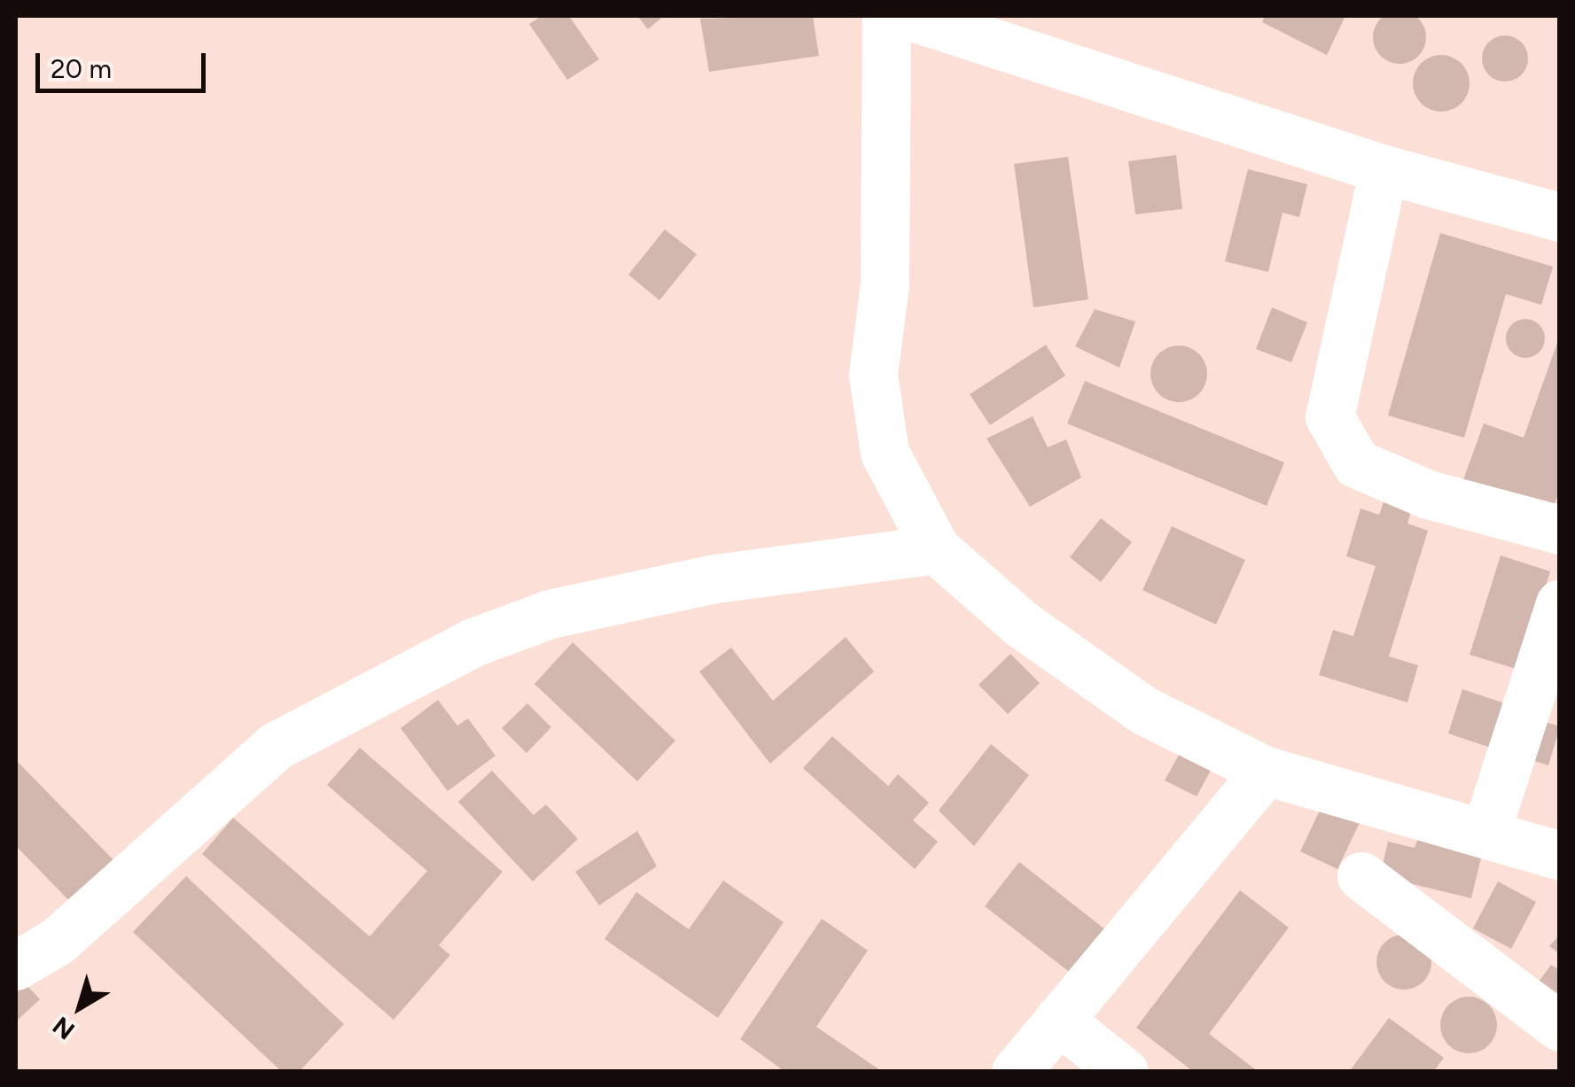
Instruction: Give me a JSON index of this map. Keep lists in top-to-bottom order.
{
  "scale_bar": "20 m",
  "north": "bottom left"
}
